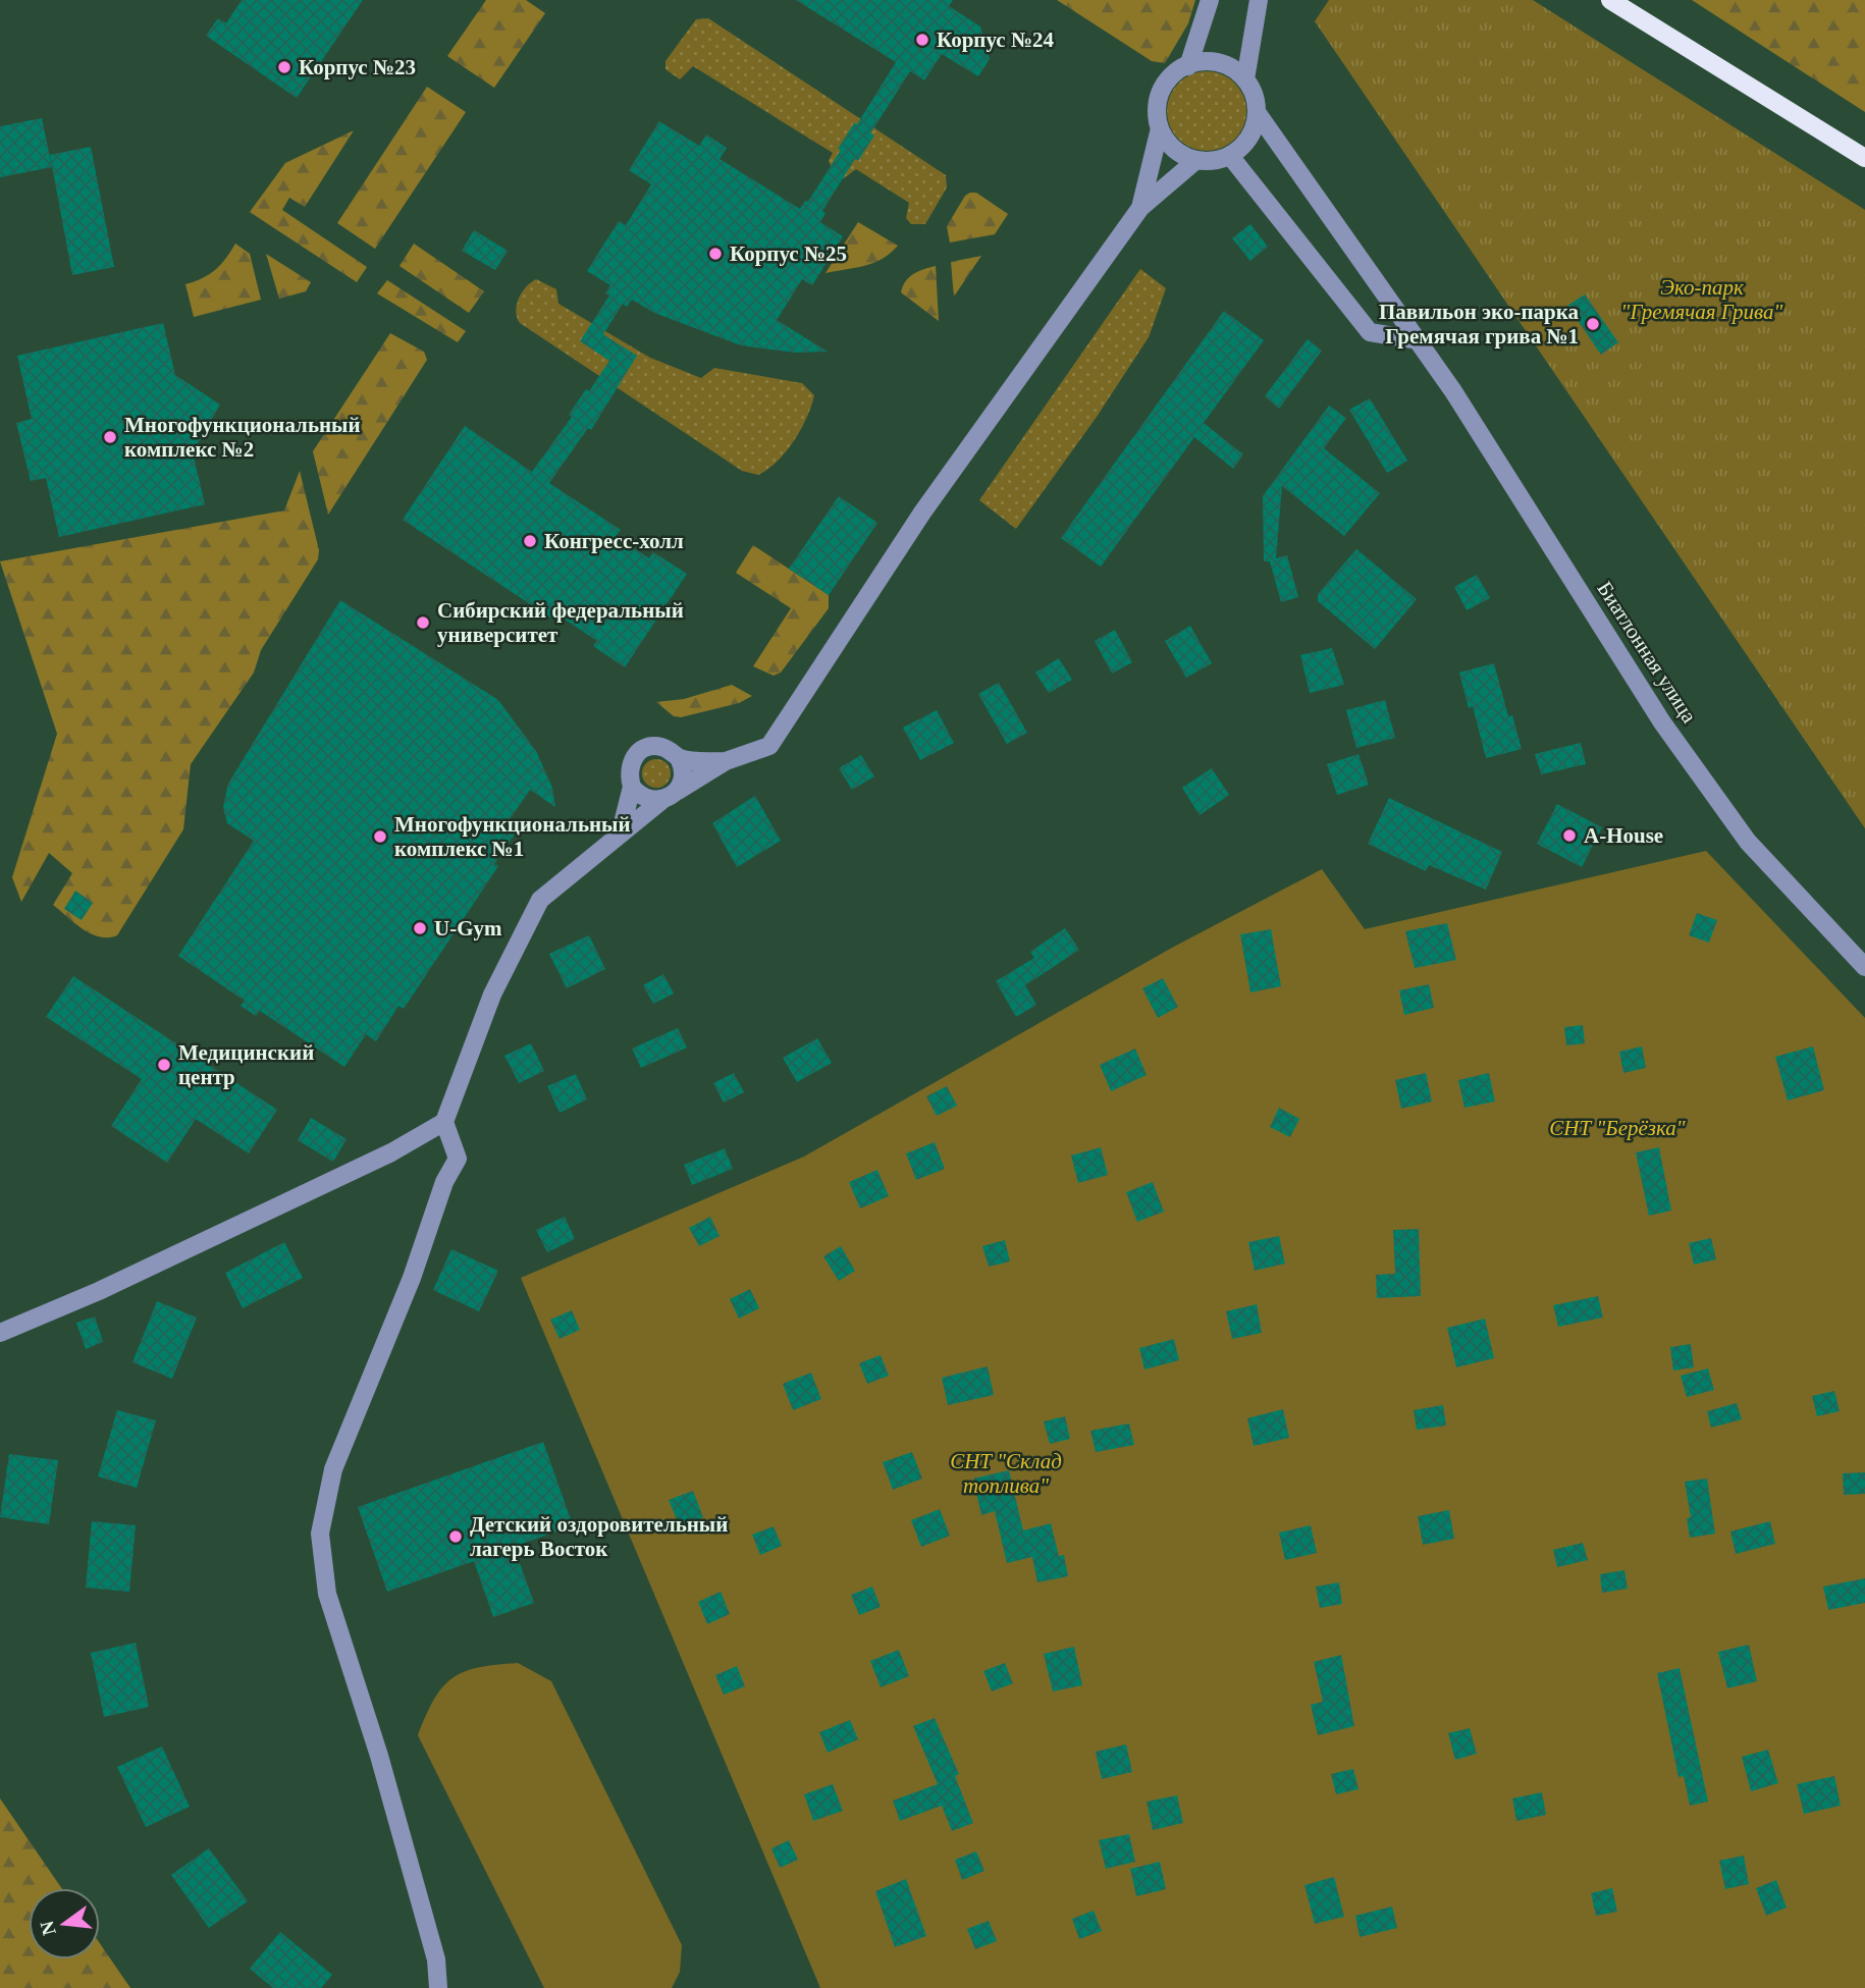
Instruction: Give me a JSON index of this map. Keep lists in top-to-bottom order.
{
  "streets": {
    "street": ["Биатлонная улица"]
  },
  "parks": ["Эко-парк \"Гремячая Грива\"", "СНТ \"Берёзка\"", "СНТ \"Склад топлива\""],
  "places": [
    "Корпус №24",
    "Корпус №23",
    "Корпус №25",
    "Павильон эко-парка Гремячая грива №1",
    "Многофункциональный комплекс №2",
    "Конгресс-холл",
    "Сибирский федеральный университет",
    "A-House",
    "Многофункциональный комплекс №1",
    "U-Gym",
    "Медицинский центр",
    "Детский оздоровительный лагерь Восток"
  ],
  "north": "left"
}
